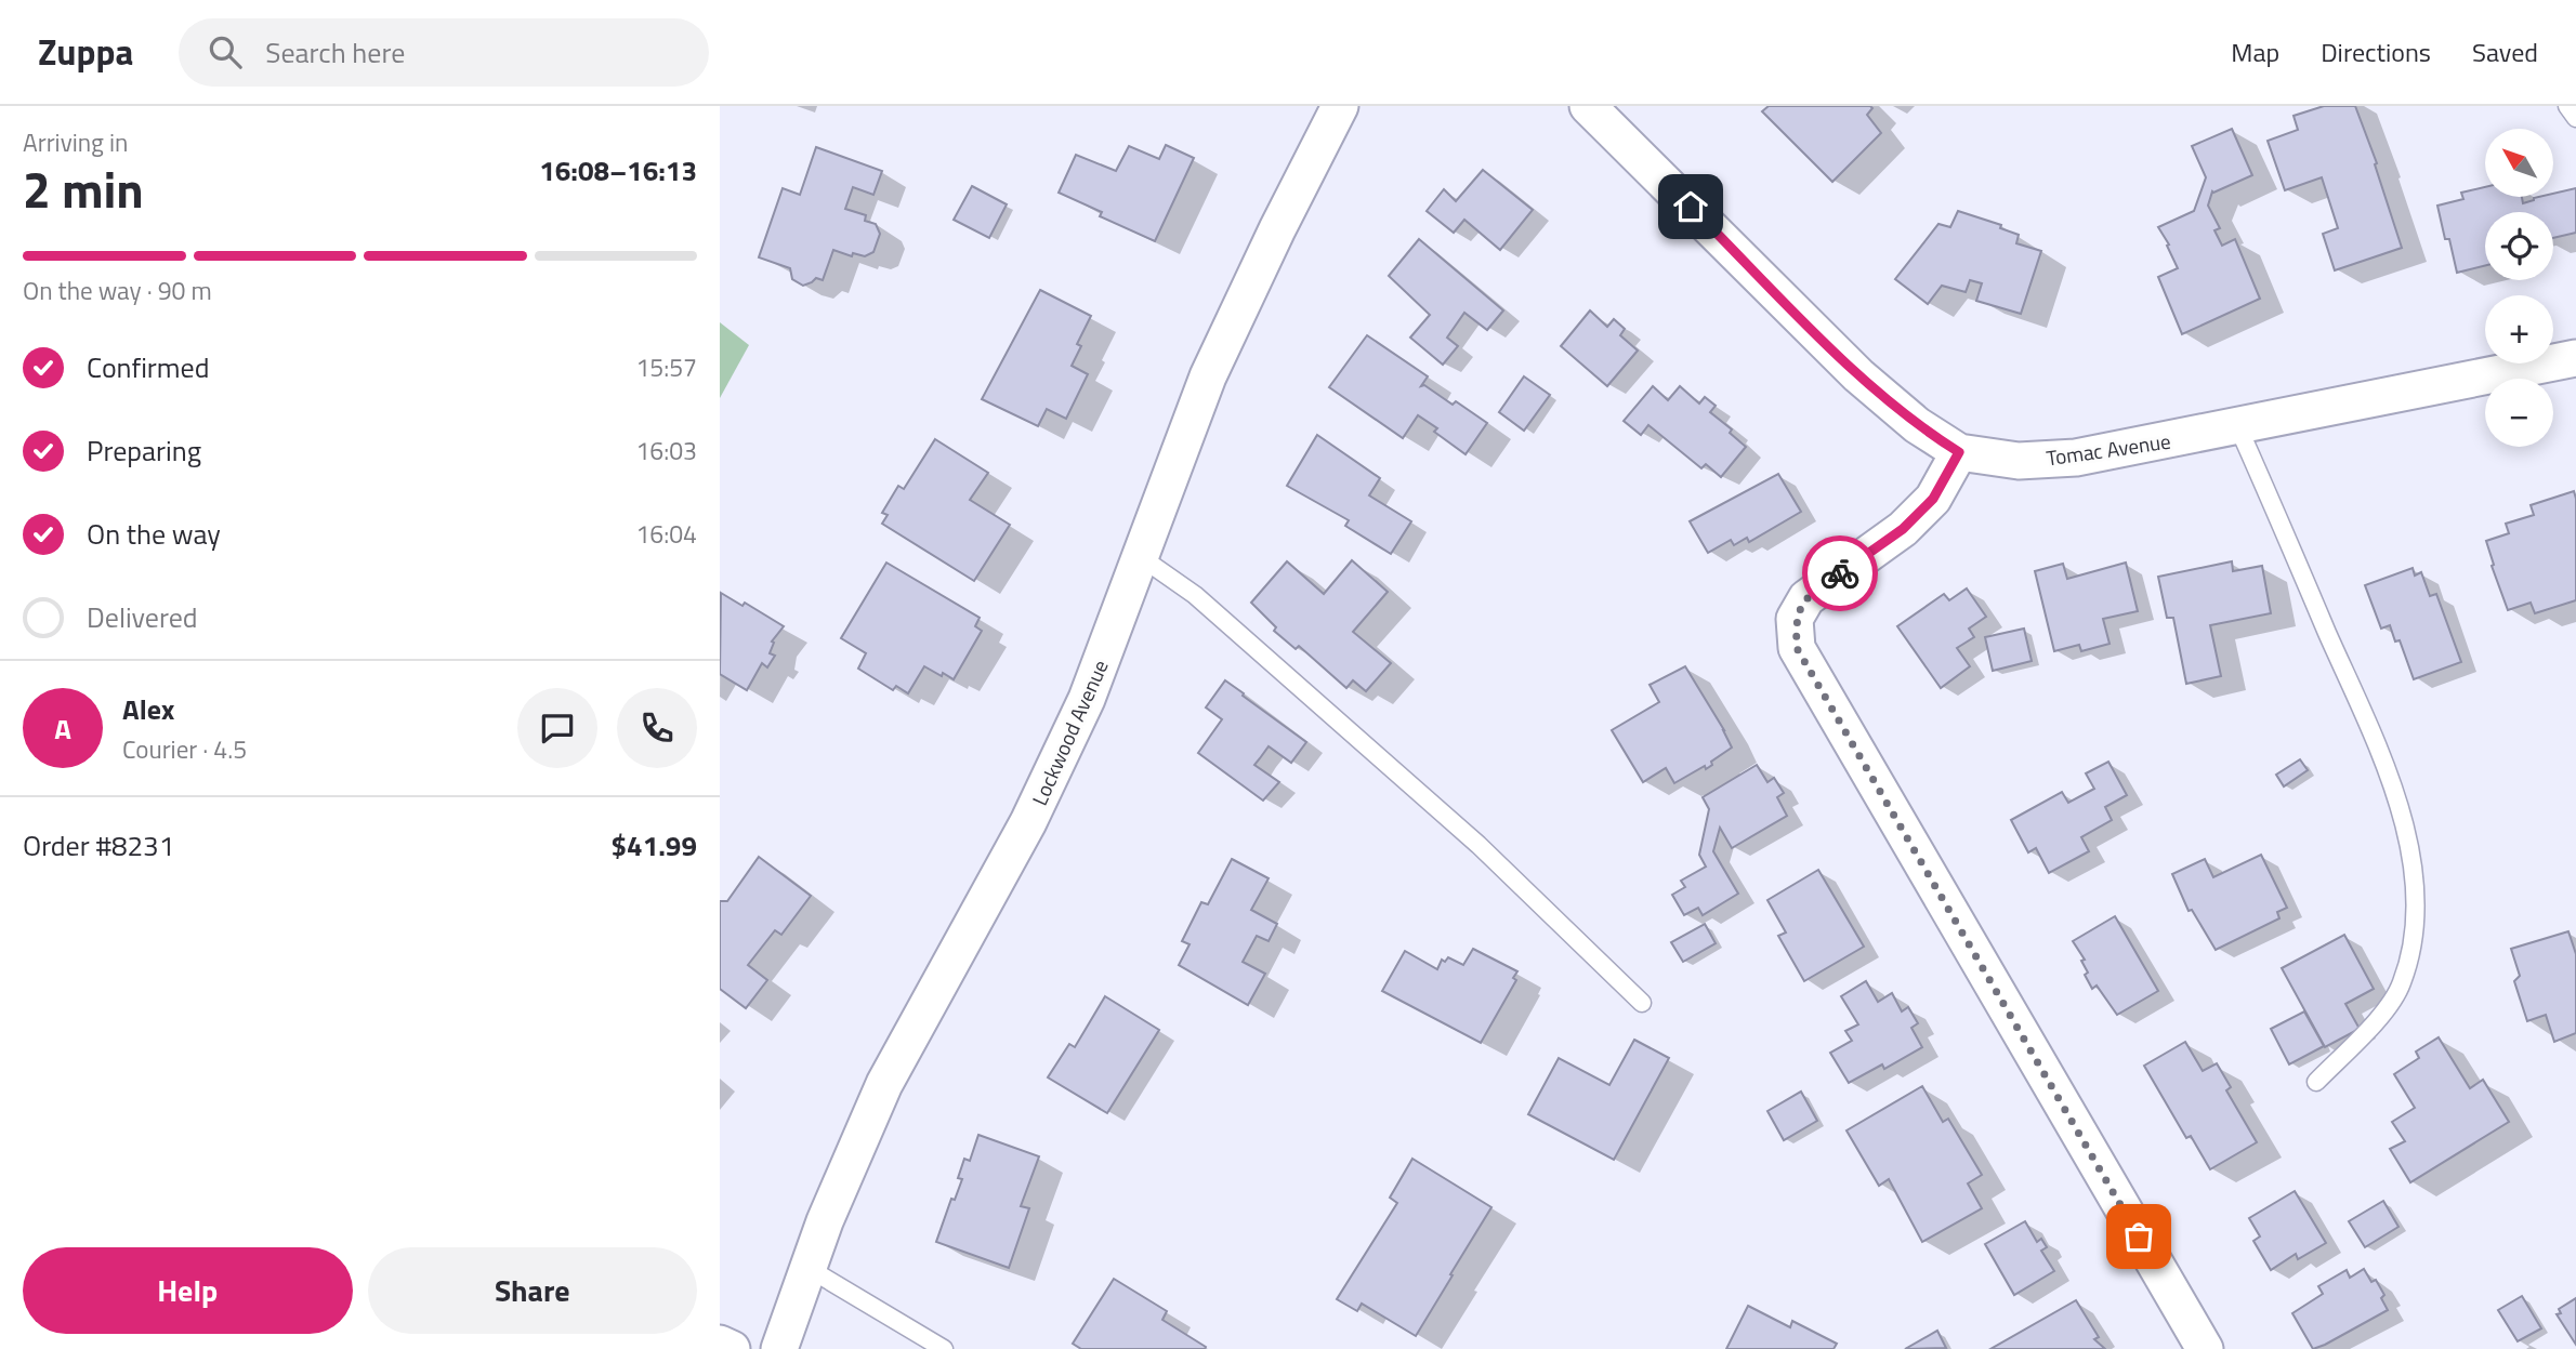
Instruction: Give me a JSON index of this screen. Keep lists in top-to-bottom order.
{
  "streets": {
    "street": ["Tomac Avenue", "Lockwood Avenue"]
  },
  "north": "top left",
  "page": {
    "header": "Zuppa",
    "search": "Search here",
    "nav": ["Map", "Directions", "Saved"],
    "heading": ["2 min", "Arriving in", "16:08–16:13"],
    "panel": [
      "Alex",
      "Courier · 4.5",
      "Order #8231",
      "$41.99"
    ],
    "map_buttons": ["+", "−"],
    "bar": "On the way · 90 m",
    "list": [
      ["Confirmed", "15:57"],
      ["Preparing", "16:03"],
      ["On the way", "16:04"],
      "Delivered"
    ],
    "round": "A",
    "buttons": ["Help", "Share"]
  }
}
